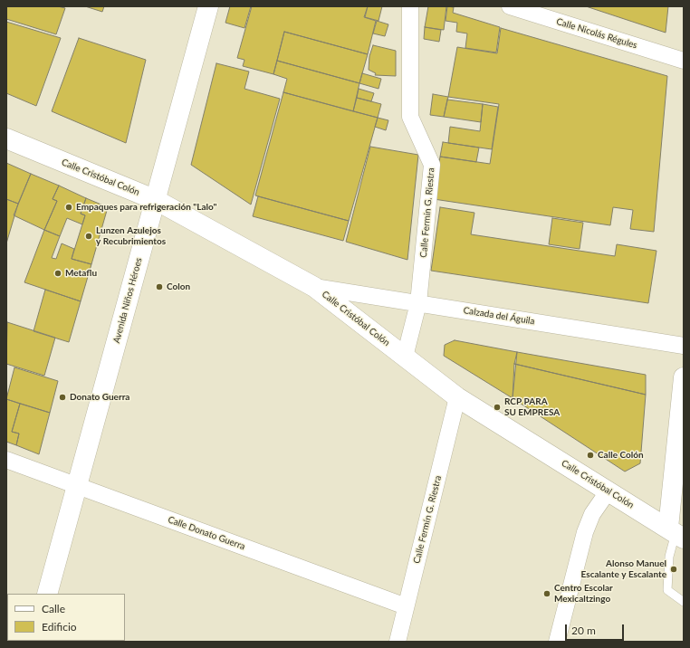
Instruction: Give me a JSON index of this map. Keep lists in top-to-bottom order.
{
  "streets": {
    "street": [
      "Calle Nicolás Régules",
      "Calle Cristóbal Colón",
      "Calle Fermín G. Riestra",
      "Avenida Niños Héroes",
      "Calzada del Águila",
      "Calle Donato Guerra"
    ]
  },
  "crossings": [
    ["Calle Cristóbal Colón", "Calle Fermín G. Riestra"],
    ["Calle Cristóbal Colón", "Avenida Niños Héroes"],
    ["Calle Cristóbal Colón", "Calzada del Águila"],
    ["Calle Fermín G. Riestra", "Calzada del Águila"],
    ["Calle Fermín G. Riestra", "Calle Donato Guerra"],
    ["Avenida Niños Héroes", "Calle Donato Guerra"]
  ],
  "places": [
    "Empaques para refrigeración \"Lalo\"",
    "Lunzen Azulejos y Recubrimientos",
    "Metaflu",
    "Colon",
    "Donato Guerra",
    "RCP PARA SU EMPRESA",
    "Calle Colón",
    "Alonso Manuel Escalante y Escalante",
    "Centro Escolar Mexicaltzingo"
  ],
  "legend": ["Calle", "Edificio"],
  "scale_bar": "20 m"
}
